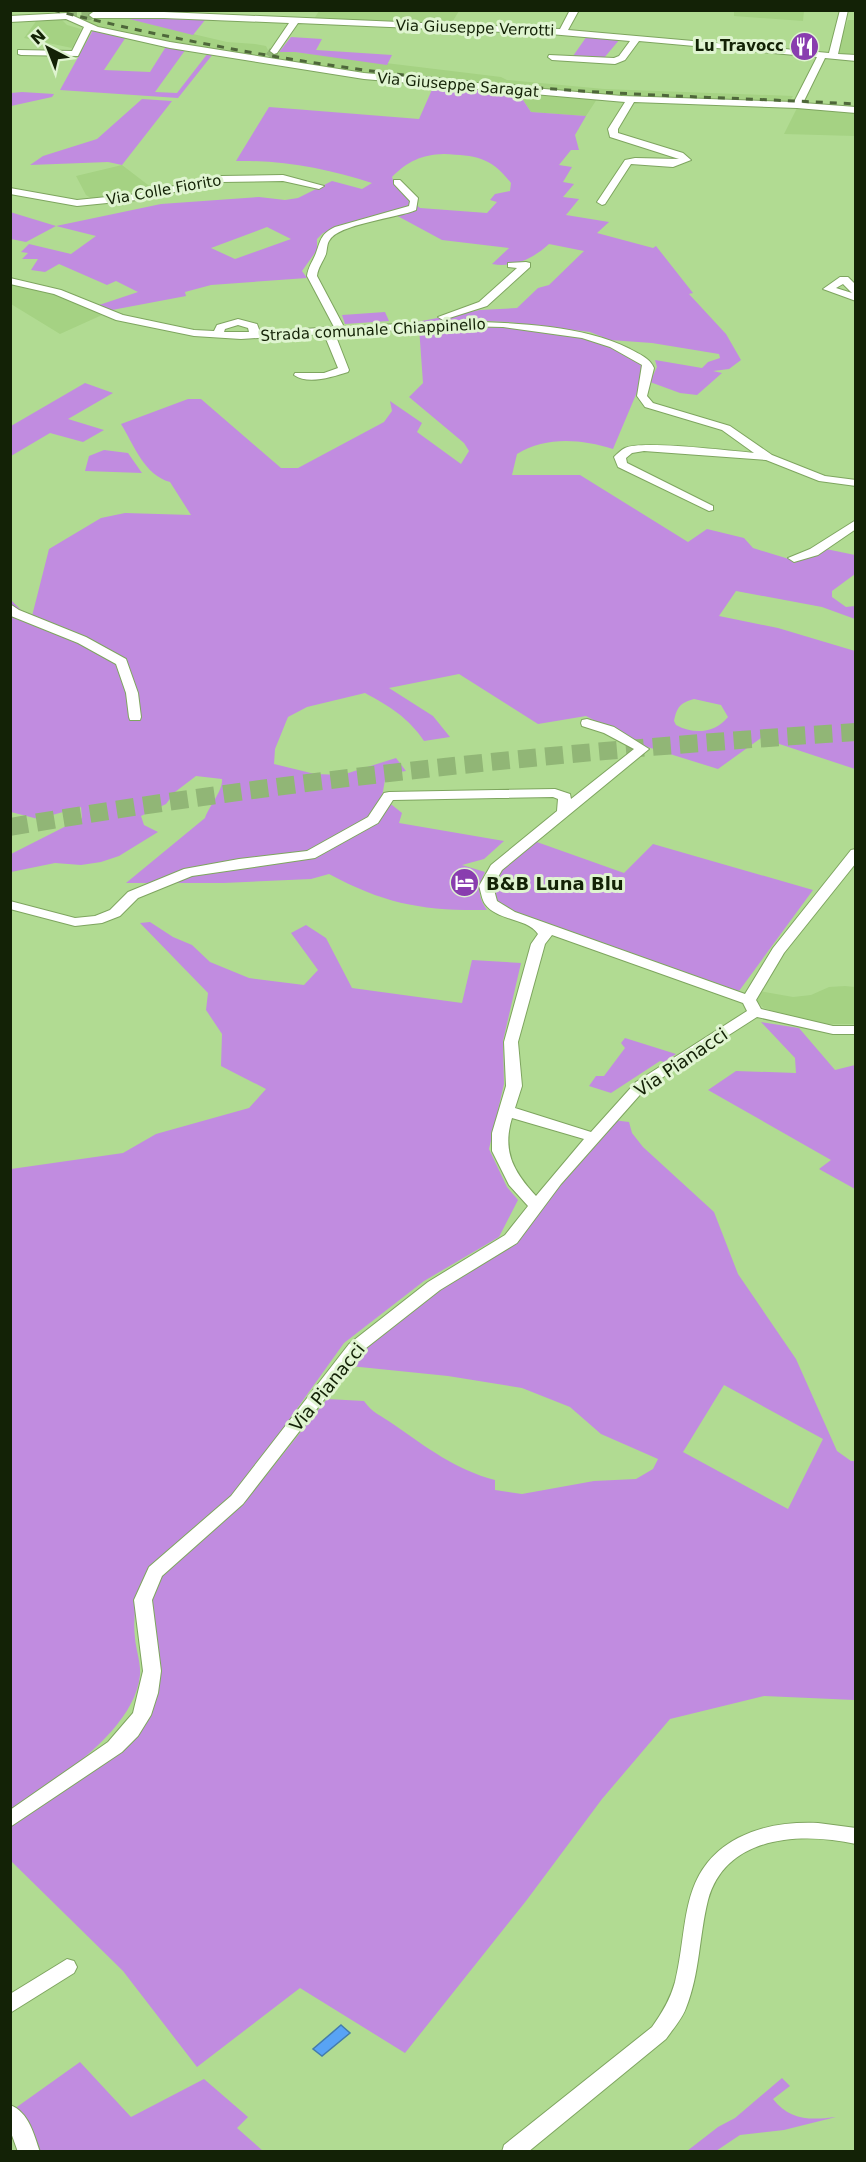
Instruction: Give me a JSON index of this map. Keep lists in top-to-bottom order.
{
  "streets": {
    "street": [
      "Via Giuseppe Verrotti",
      "Via Giuseppe Saragat",
      "Via Colle Fiorito",
      "Strada comunale Chiappinello",
      "Via Pianacci"
    ]
  },
  "places": {
    "restaurant": ["Lu Travocc"],
    "hotel": ["B&B Luna Blu"]
  },
  "north": "top left"
}
